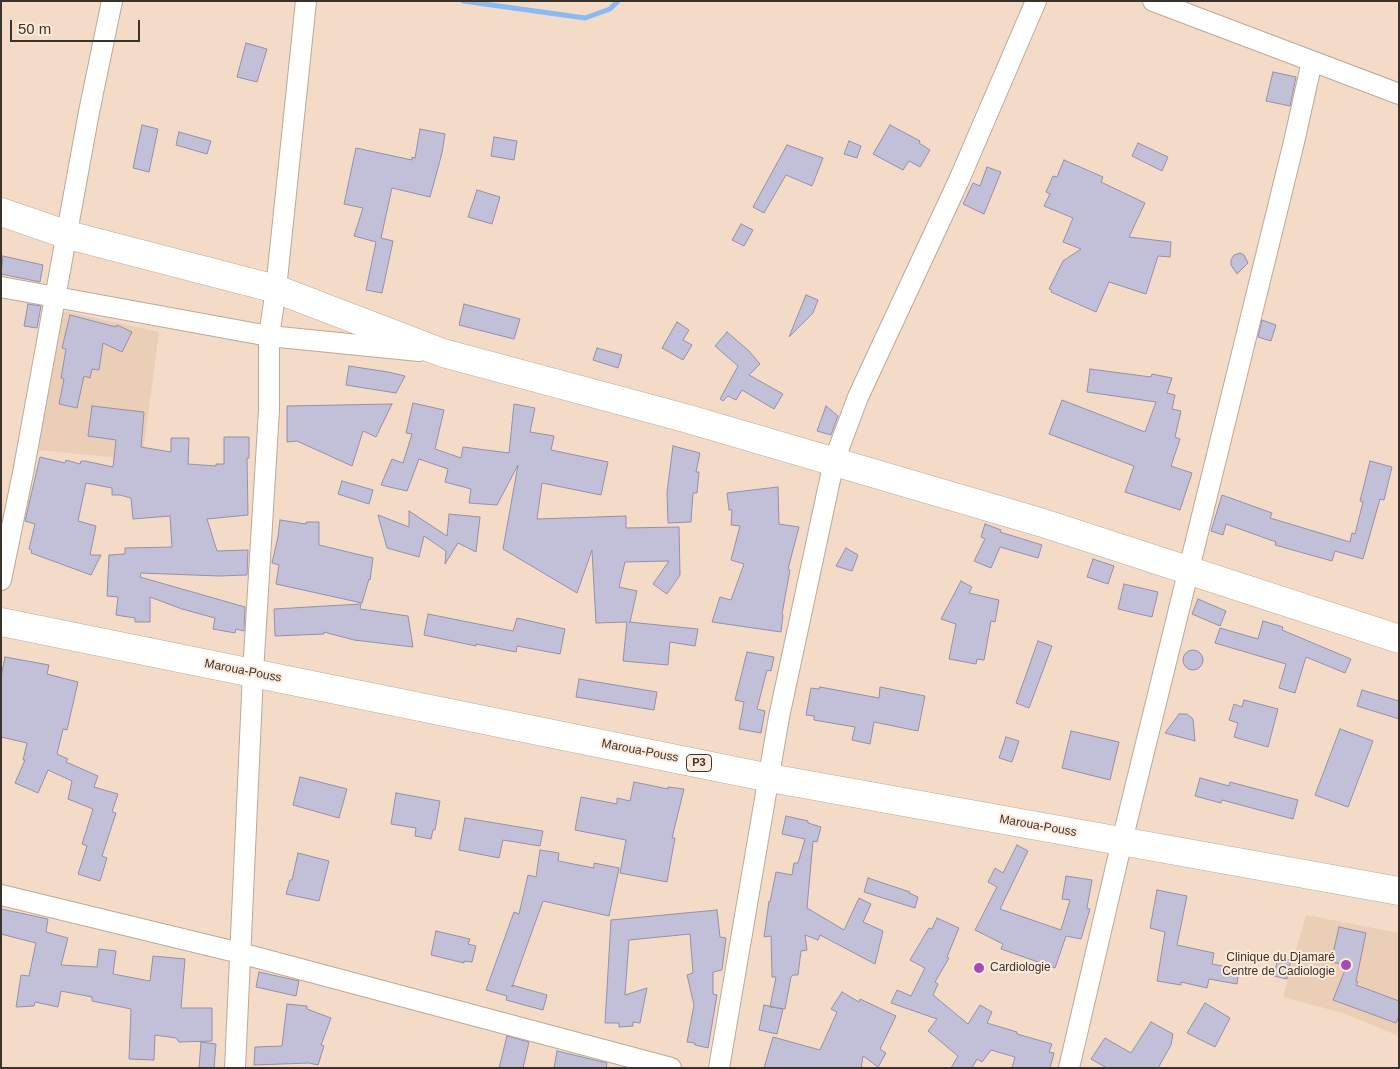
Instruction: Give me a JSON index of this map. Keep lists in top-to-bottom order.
{
  "streets": {
    "main road": ["Maroua-Pouss", "P3"]
  },
  "places": ["Clinique du Djamaré Centre de Cadiologie", "Cardiologie"],
  "scale_bar": "50 m"
}
